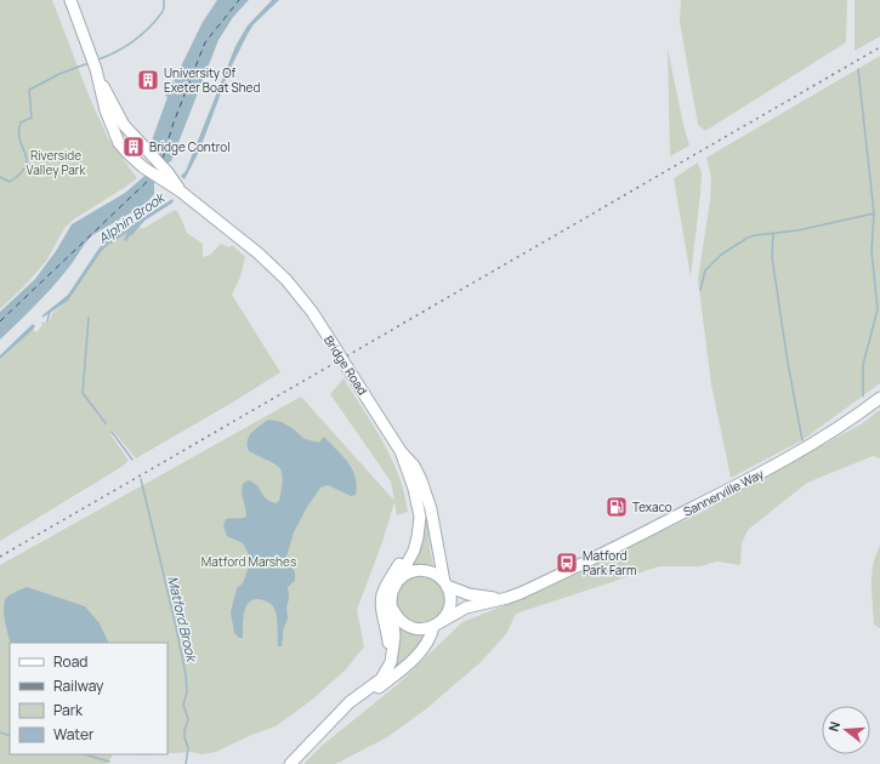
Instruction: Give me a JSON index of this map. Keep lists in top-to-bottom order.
{
  "streets": {
    "main road": ["Bridge Road", "Sannerville Way"]
  },
  "crossings": [
    ["Bridge Road", "Sannerville Way"]
  ],
  "water": ["Alphin Brook", "Matford Brook"],
  "parks": ["Riverside Valley Park", "Matford Marshes"],
  "places": {
    "building": ["University Of Exeter Boat Shed", "Bridge Control"],
    "fuel station": ["Texaco"],
    "bus stop": ["Matford Park Farm"]
  },
  "legend": [
    "Road",
    "Railway",
    "Park",
    "Water"
  ],
  "north": "left"
}
